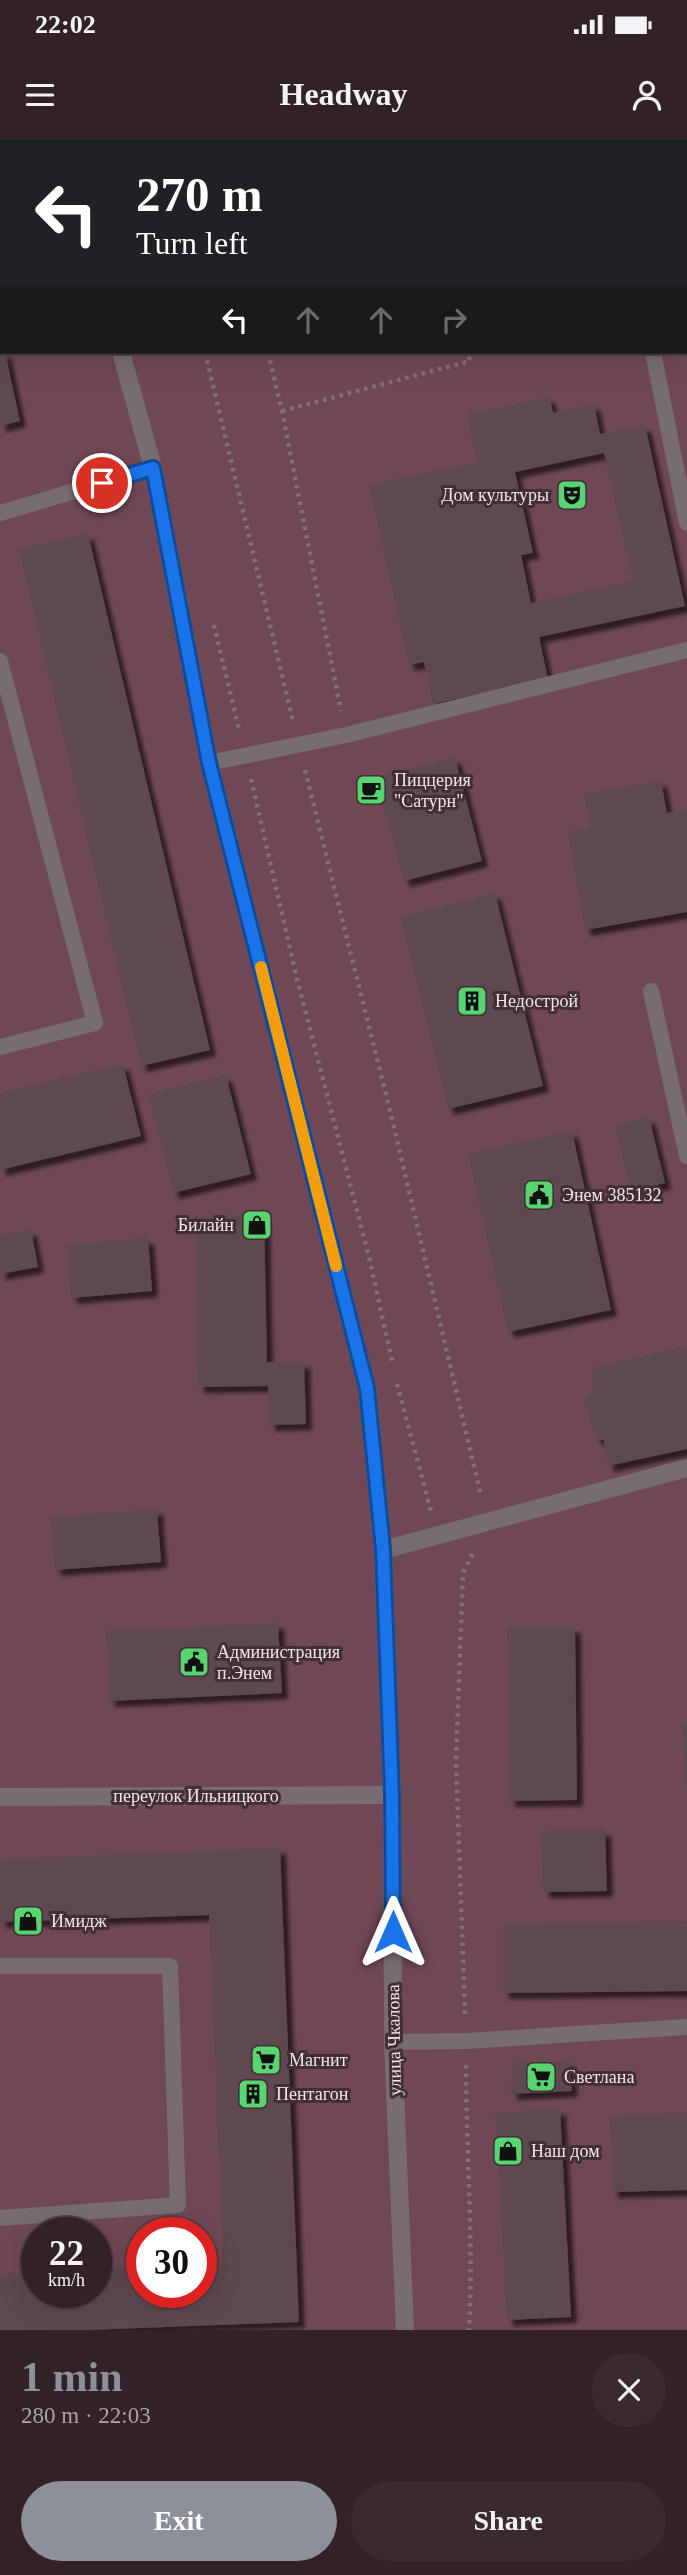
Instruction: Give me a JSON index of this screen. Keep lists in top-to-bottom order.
{
  "streets": {
    "street": ["переулок Ильницкого", "улица Чкалова"]
  },
  "crossings": [
    ["переулок Ильницкого", "улица Чкалова"]
  ],
  "places": {
    "theatre": ["Дом культуры"],
    "cafe": ["Пиццерия \"Сатурн\""],
    "building": ["Недострой", "Пентагон"],
    "public building": ["Энем 385132", "Администрация п.Энем"],
    "shop": ["Билайн", "Имидж", "Наш дом"],
    "supermarket": ["Магнит", "Светлана"]
  },
  "page": {
    "status": "22:02",
    "header": "Headway",
    "turn": ["270 m", "Turn left"],
    "speed": "22 km/h",
    "limit": "30",
    "heading": ["1 min", "280 m · 22:03"],
    "buttons": ["Exit", "Share"]
  }
}
